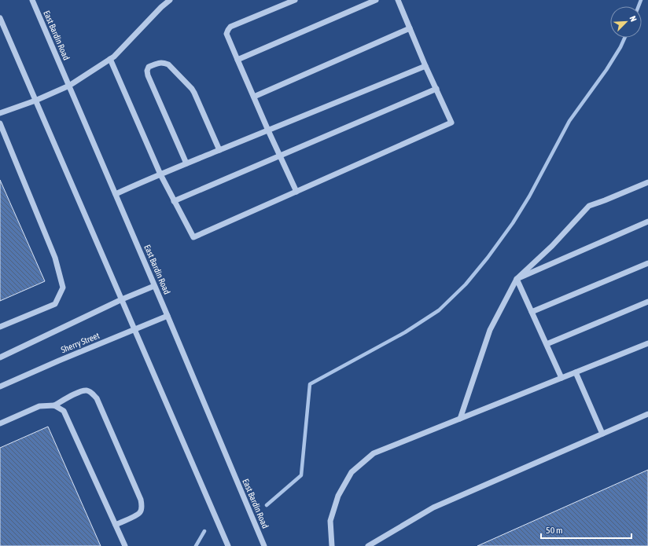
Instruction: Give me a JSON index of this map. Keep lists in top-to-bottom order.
{
  "streets": {
    "street": ["East Bardin Road", "Sherry Street"]
  },
  "crossings": [
    ["East Bardin Road", "Sherry Street"]
  ],
  "scale_bar": "50 m",
  "north": "top right"
}
